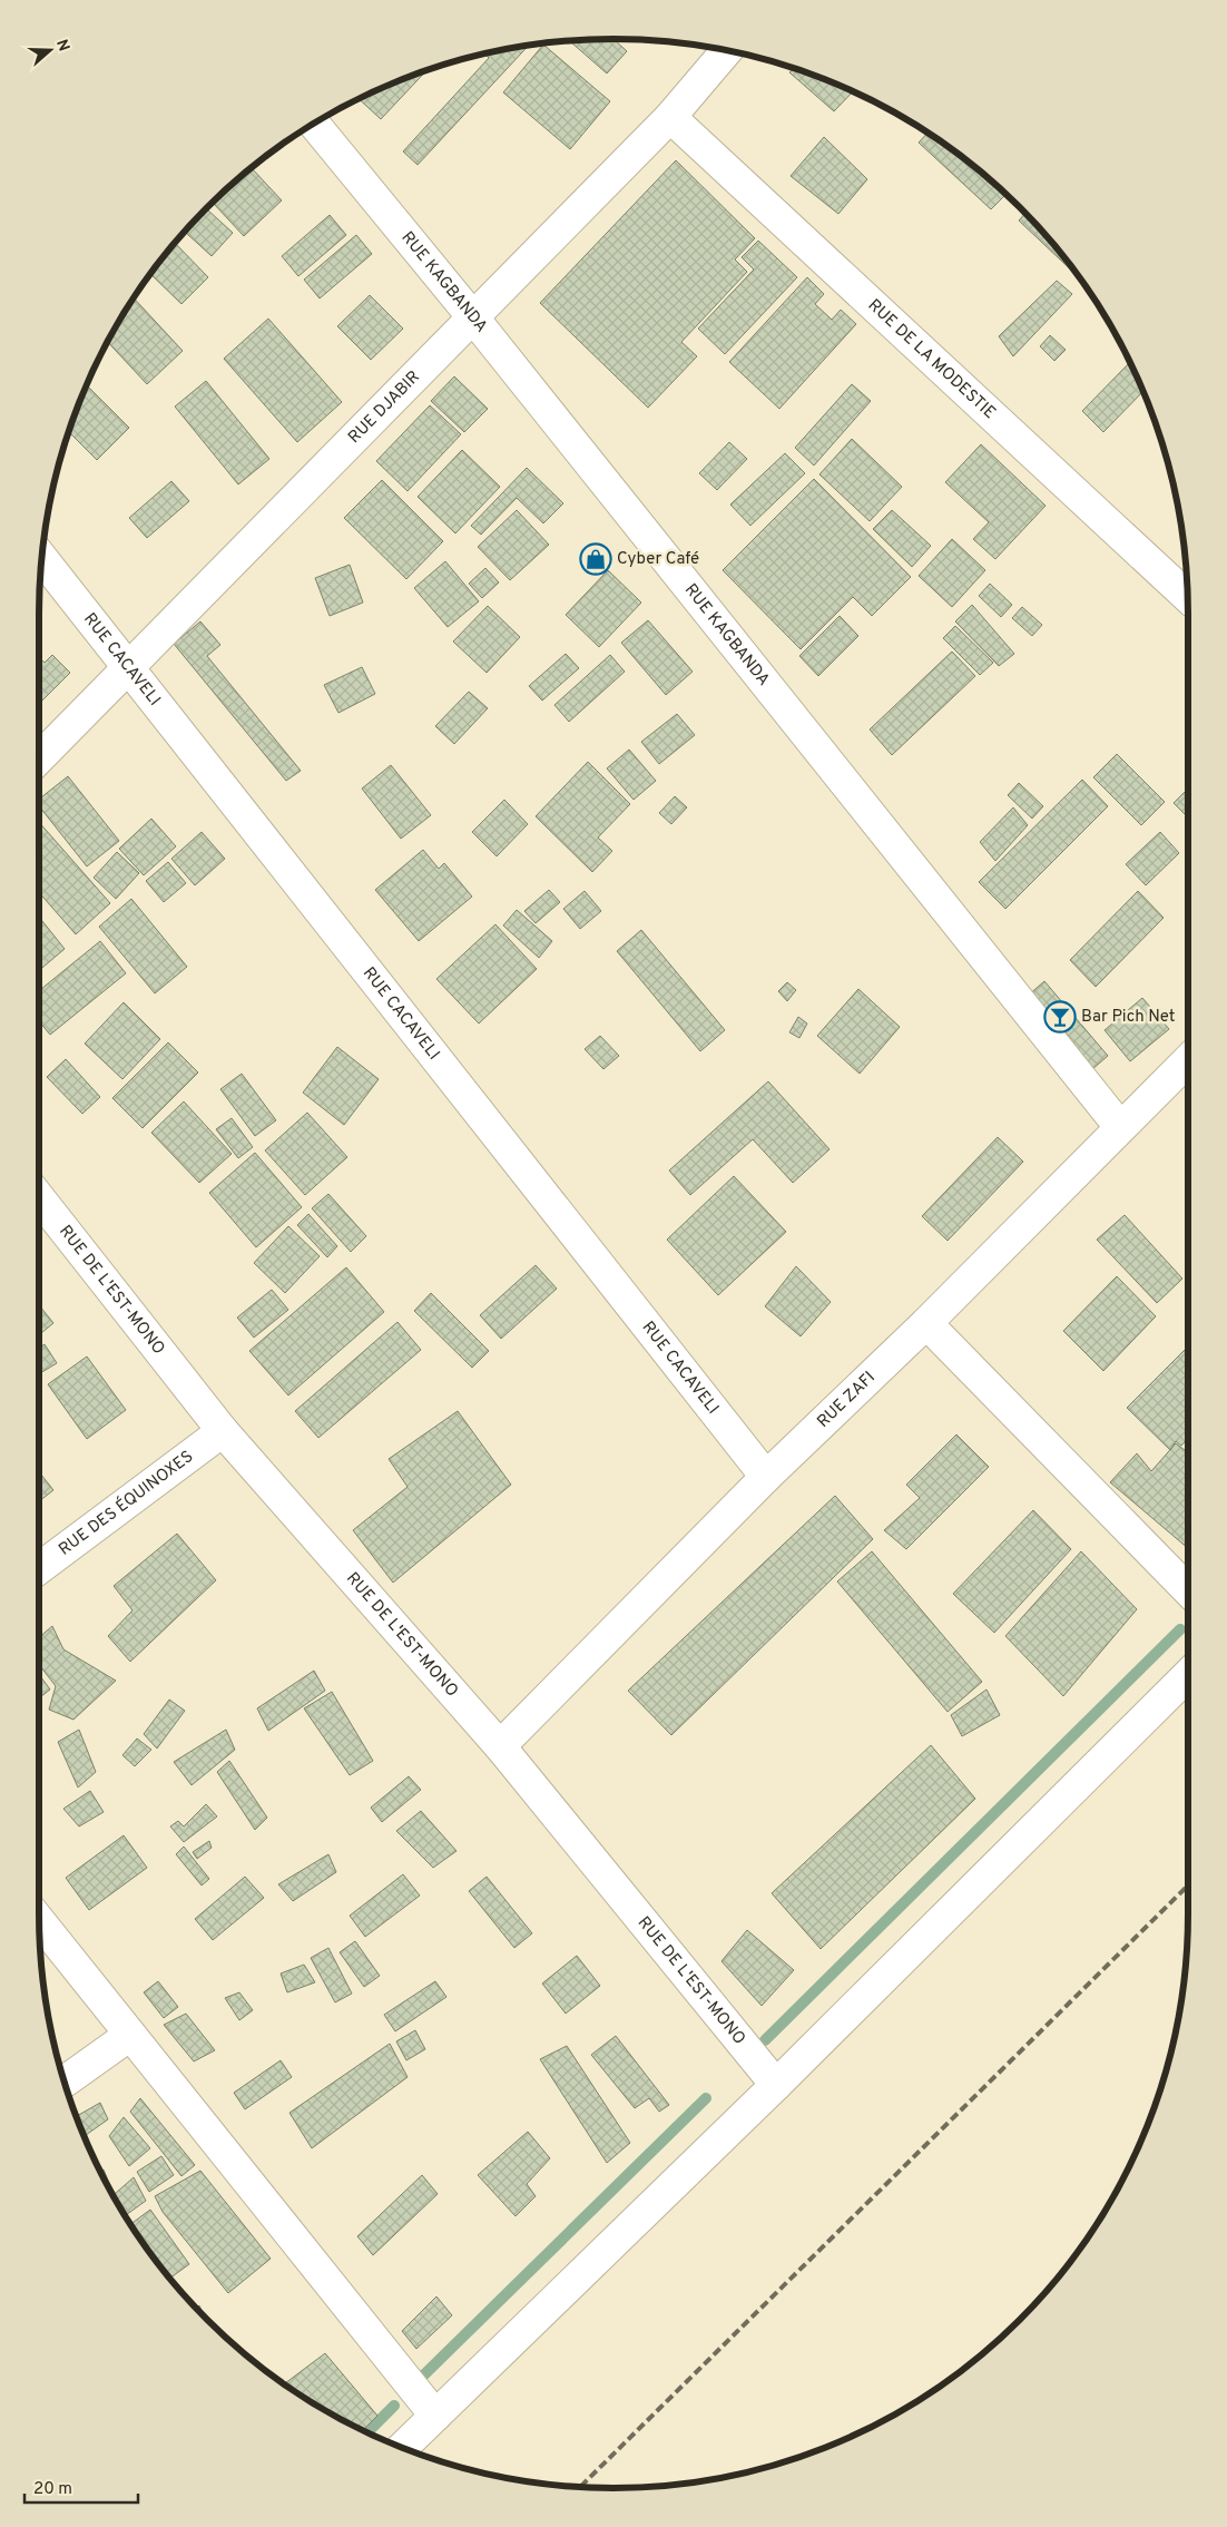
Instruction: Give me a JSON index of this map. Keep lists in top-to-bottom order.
{
  "streets": {
    "street": [
      "RUE KAGBANDA",
      "RUE DE LA MODESTIE",
      "RUE DJABIR",
      "RUE CACAVELI",
      "RUE DE L'EST-MONO",
      "RUE ZAFI",
      "RUE DES ÉQUINOXES"
    ]
  },
  "crossings": [
    ["RUE KAGBANDA", "RUE DJABIR"],
    ["RUE KAGBANDA", "RUE ZAFI"],
    ["RUE DE LA MODESTIE", "RUE DJABIR"],
    ["RUE DJABIR", "RUE CACAVELI"],
    ["RUE CACAVELI", "RUE ZAFI"],
    ["RUE DE L'EST-MONO", "RUE ZAFI"],
    ["RUE DE L'EST-MONO", "RUE DES ÉQUINOXES"]
  ],
  "places": {
    "shop": ["Cyber Café"],
    "bar": ["Bar Pich Net"]
  },
  "scale_bar": "20 m",
  "north": "right"
}
